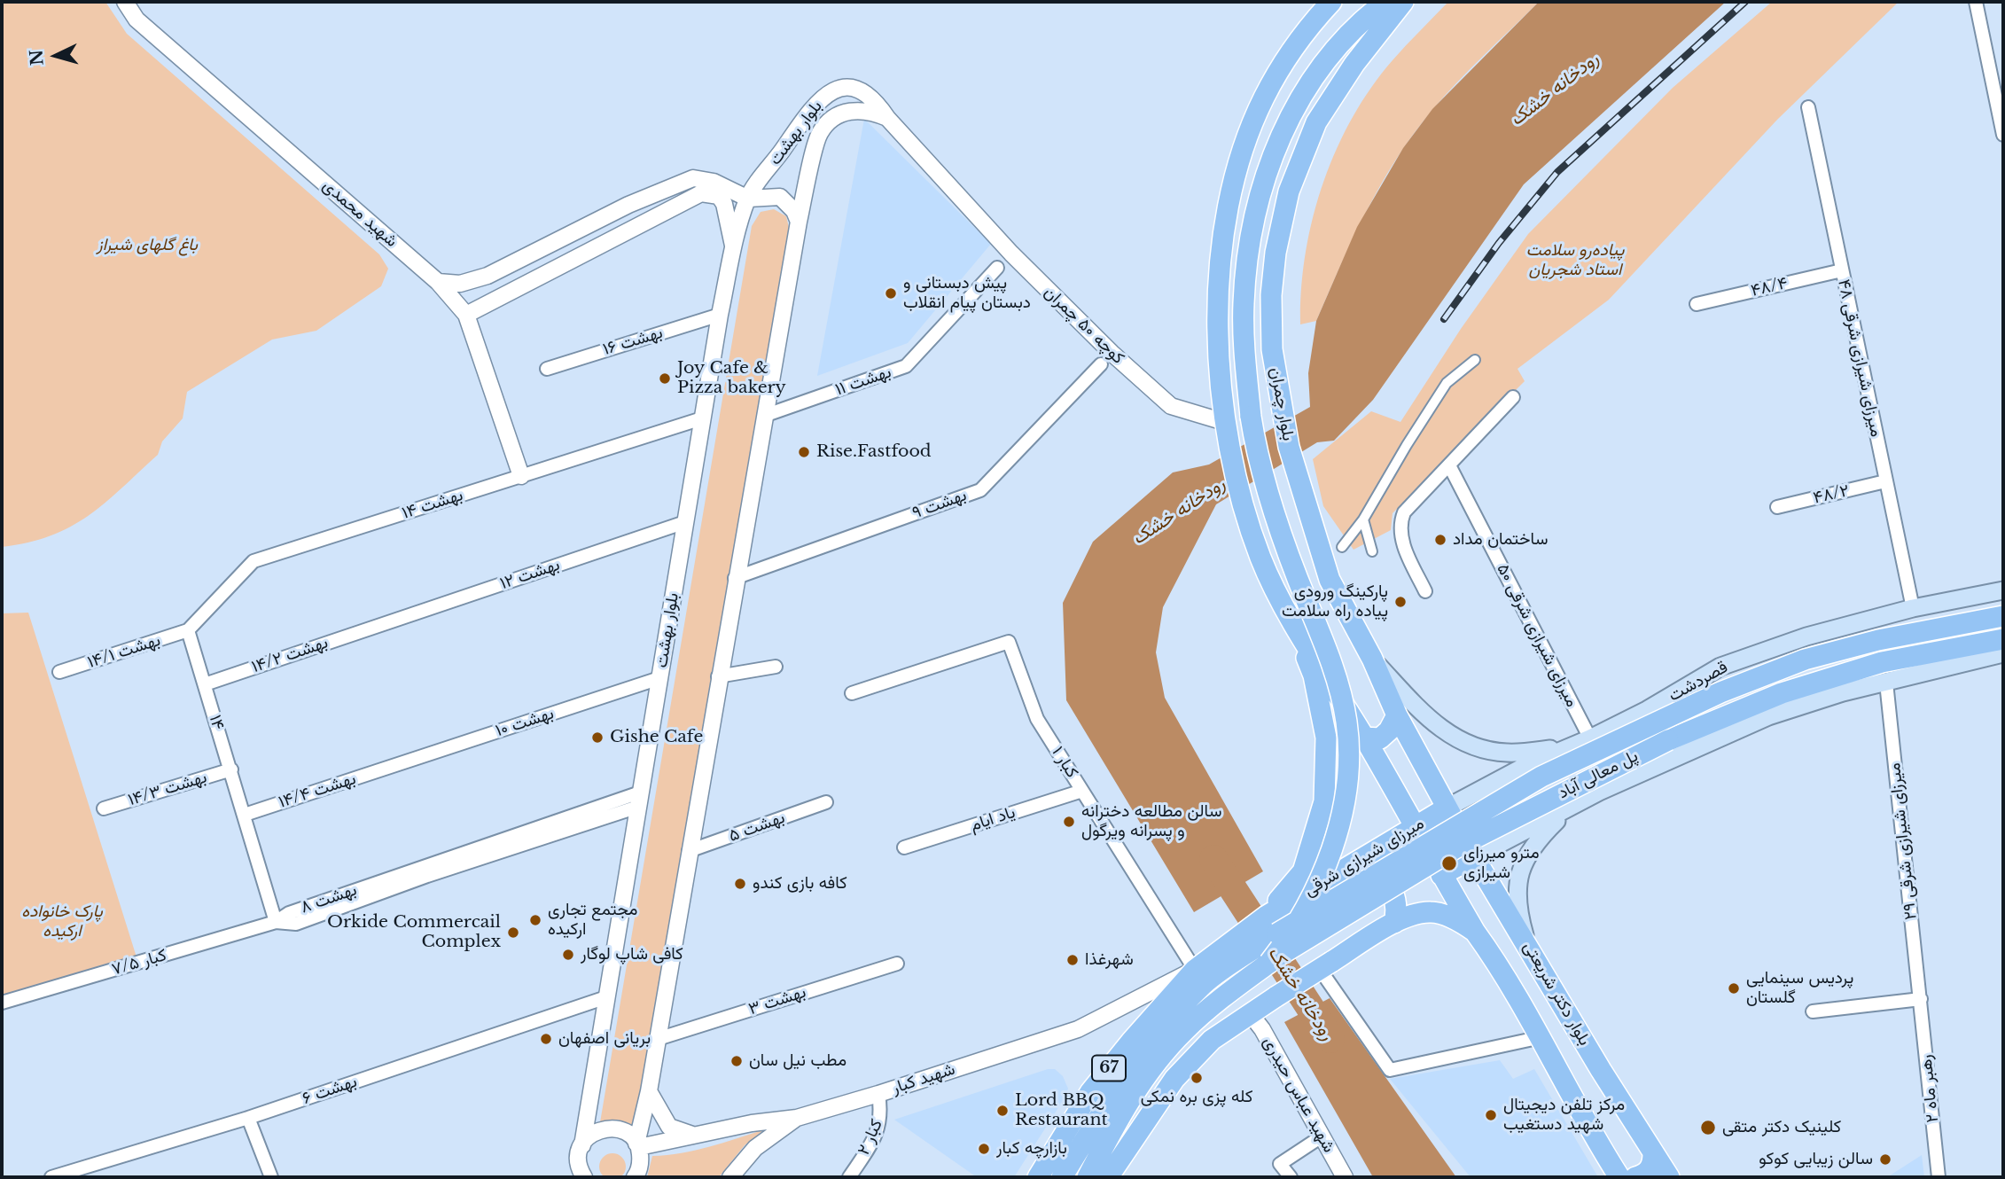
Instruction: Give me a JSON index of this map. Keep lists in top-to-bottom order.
{
  "streets": {
    "main road": [
      "بلوار چمران",
      "قصردشت",
      "پل معالی آباد",
      "میرزای شیرازی شرقی",
      "بلوار دکتر شریعتی",
      "67"
    ],
    "street": [
      "بلوار بهشت",
      "شهید محمدی",
      "۴۸/۴",
      "کوچه ۵۰ چمران",
      "۱۶ بهشت",
      "۴۸ میرزای شیرازی شرقی",
      "۱۱ بهشت",
      "۴۸/۲",
      "۱۴ بهشت",
      "۹ بهشت",
      "۱۲ بهشت",
      "۵۰ میرزای شیرازی شرقی",
      "۱۴/۱ بهشت",
      "۱۴/۲ بهشت",
      "۱۴",
      "۱۰ بهشت",
      "۱ کبار",
      "۱۴/۳ بهشت",
      "۱۴/۴ بهشت",
      "یاد ایام",
      "۵ بهشت",
      "۲۹ میرزای شیرازی شرقی",
      "۸ بهشت",
      "۷/۵ کبار",
      "۳ بهشت",
      "شهید کبار",
      "۲ رهبر ماه",
      "۶ بهشت",
      "شهید عباس حیدری",
      "۲ کبار"
    ]
  },
  "crossings": [
    ["بلوار بهشت", "کوچه ۵۰ چمران"],
    ["بلوار بهشت", "۱۶ بهشت"],
    ["بلوار بهشت", "۱۱ بهشت"],
    ["بلوار بهشت", "۱۴ بهشت"],
    ["بلوار بهشت", "۹ بهشت"],
    ["بلوار بهشت", "۱۲ بهشت"],
    ["بلوار بهشت", "۱۰ بهشت"],
    ["بلوار بهشت", "۵ بهشت"],
    ["بلوار بهشت", "۸ بهشت"],
    ["بلوار بهشت", "۳ بهشت"],
    ["بلوار بهشت", "شهید کبار"],
    ["بلوار بهشت", "۶ بهشت"],
    ["شهید محمدی", "۱۴ بهشت"],
    ["۴۸/۴", "۴۸ میرزای شیرازی شرقی"],
    ["۴۸ میرزای شیرازی شرقی", "۴۸/۲"],
    ["۴۸ میرزای شیرازی شرقی", "قصردشت"],
    ["بلوار چمران", "قصردشت"],
    ["بلوار چمران", "میرزای شیرازی شرقی"],
    ["بلوار چمران", "بلوار دکتر شریعتی"],
    ["۱۴ بهشت", "۱۴/۱ بهشت"],
    ["۱۴ بهشت", "۱۴"],
    ["۱۲ بهشت", "۱۴/۲ بهشت"],
    ["۵۰ میرزای شیرازی شرقی", "قصردشت"],
    ["۱۴/۱ بهشت", "۱۴"],
    ["۱۴/۲ بهشت", "۱۴"],
    ["قصردشت", "میرزای شیرازی شرقی"],
    ["قصردشت", "بلوار دکتر شریعتی"],
    ["۱۴", "۱۴/۳ بهشت"],
    ["۱۴", "۱۴/۴ بهشت"],
    ["۱۴", "۸ بهشت"],
    ["۱۴", "۷/۵ کبار"],
    ["۱۰ بهشت", "۱۴/۴ بهشت"],
    ["۱ کبار", "یاد ایام"],
    ["۱ کبار", "67"],
    ["۱ کبار", "شهید کبار"],
    ["۲۹ میرزای شیرازی شرقی", "۲ رهبر ماه"],
    ["میرزای شیرازی شرقی", "بلوار دکتر شریعتی"],
    ["میرزای شیرازی شرقی", "67"],
    ["۸ بهشت", "۷/۵ کبار"],
    ["67", "شهید کبار"],
    ["شهید کبار", "۲ کبار"]
  ],
  "water": ["رودخانه خشک"],
  "parks": ["باغ گلهای شیراز", "پیاده‌رو سلامت استاد شجریان", "پارک خانواده ارکیده"],
  "places": [
    "پیش دبستانی و دبستان پیام انقلاب",
    "Joy Cafe & Pizza bakery",
    "Rise.Fastfood",
    "ساختمان مداد",
    "پارکینگ ورودی پیاده راه سلامت",
    "Gishe Cafe",
    "سالن مطالعه دخترانه و پسرانه ویرگول",
    "مترو میرزای شیرازی",
    "کافه بازی کندو",
    "مجتمع تجاری ارکیده",
    "Orkide Commercail Complex",
    "کافی شاپ لوگار",
    "شهرغذا",
    "پردیس سینمایی گلستان",
    "بریانی اصفهان",
    "مطب نیل سان",
    "کله پزی بره نمکی",
    "Lord BBQ Restaurant",
    "مرکز تلفن دیجیتال شهید دستغیب",
    "کلینیک دکتر متقی",
    "بازارچه کبار",
    "سالن زیبایی کوکو"
  ],
  "north": "left"
}
